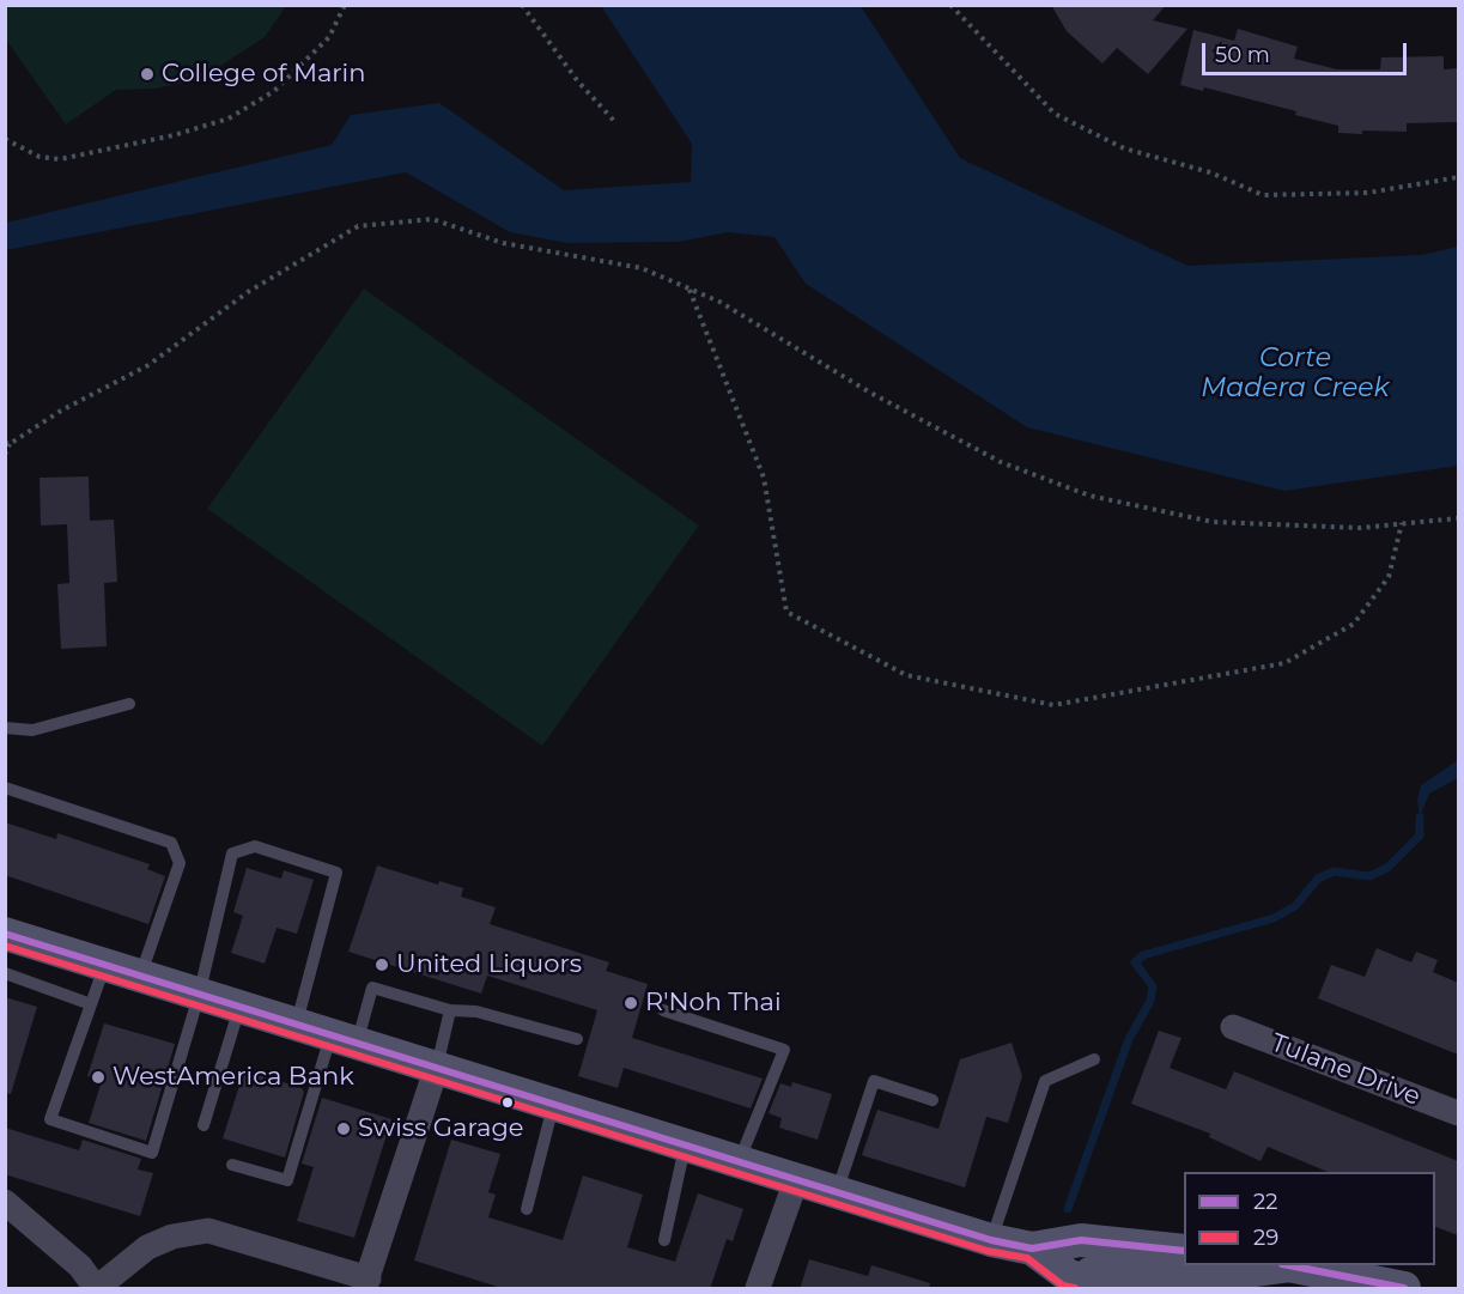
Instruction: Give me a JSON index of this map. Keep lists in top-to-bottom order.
{
  "streets": {
    "street": ["Tulane Drive"]
  },
  "water": ["Corte Madera Creek"],
  "places": [
    "College of Marin",
    "United Liquors",
    "R'Noh Thai",
    "WestAmerica Bank",
    "Swiss Garage"
  ],
  "lines": ["transit line 22", "transit line 29"],
  "legend": ["22", "29"],
  "scale_bar": "50 m"
}
